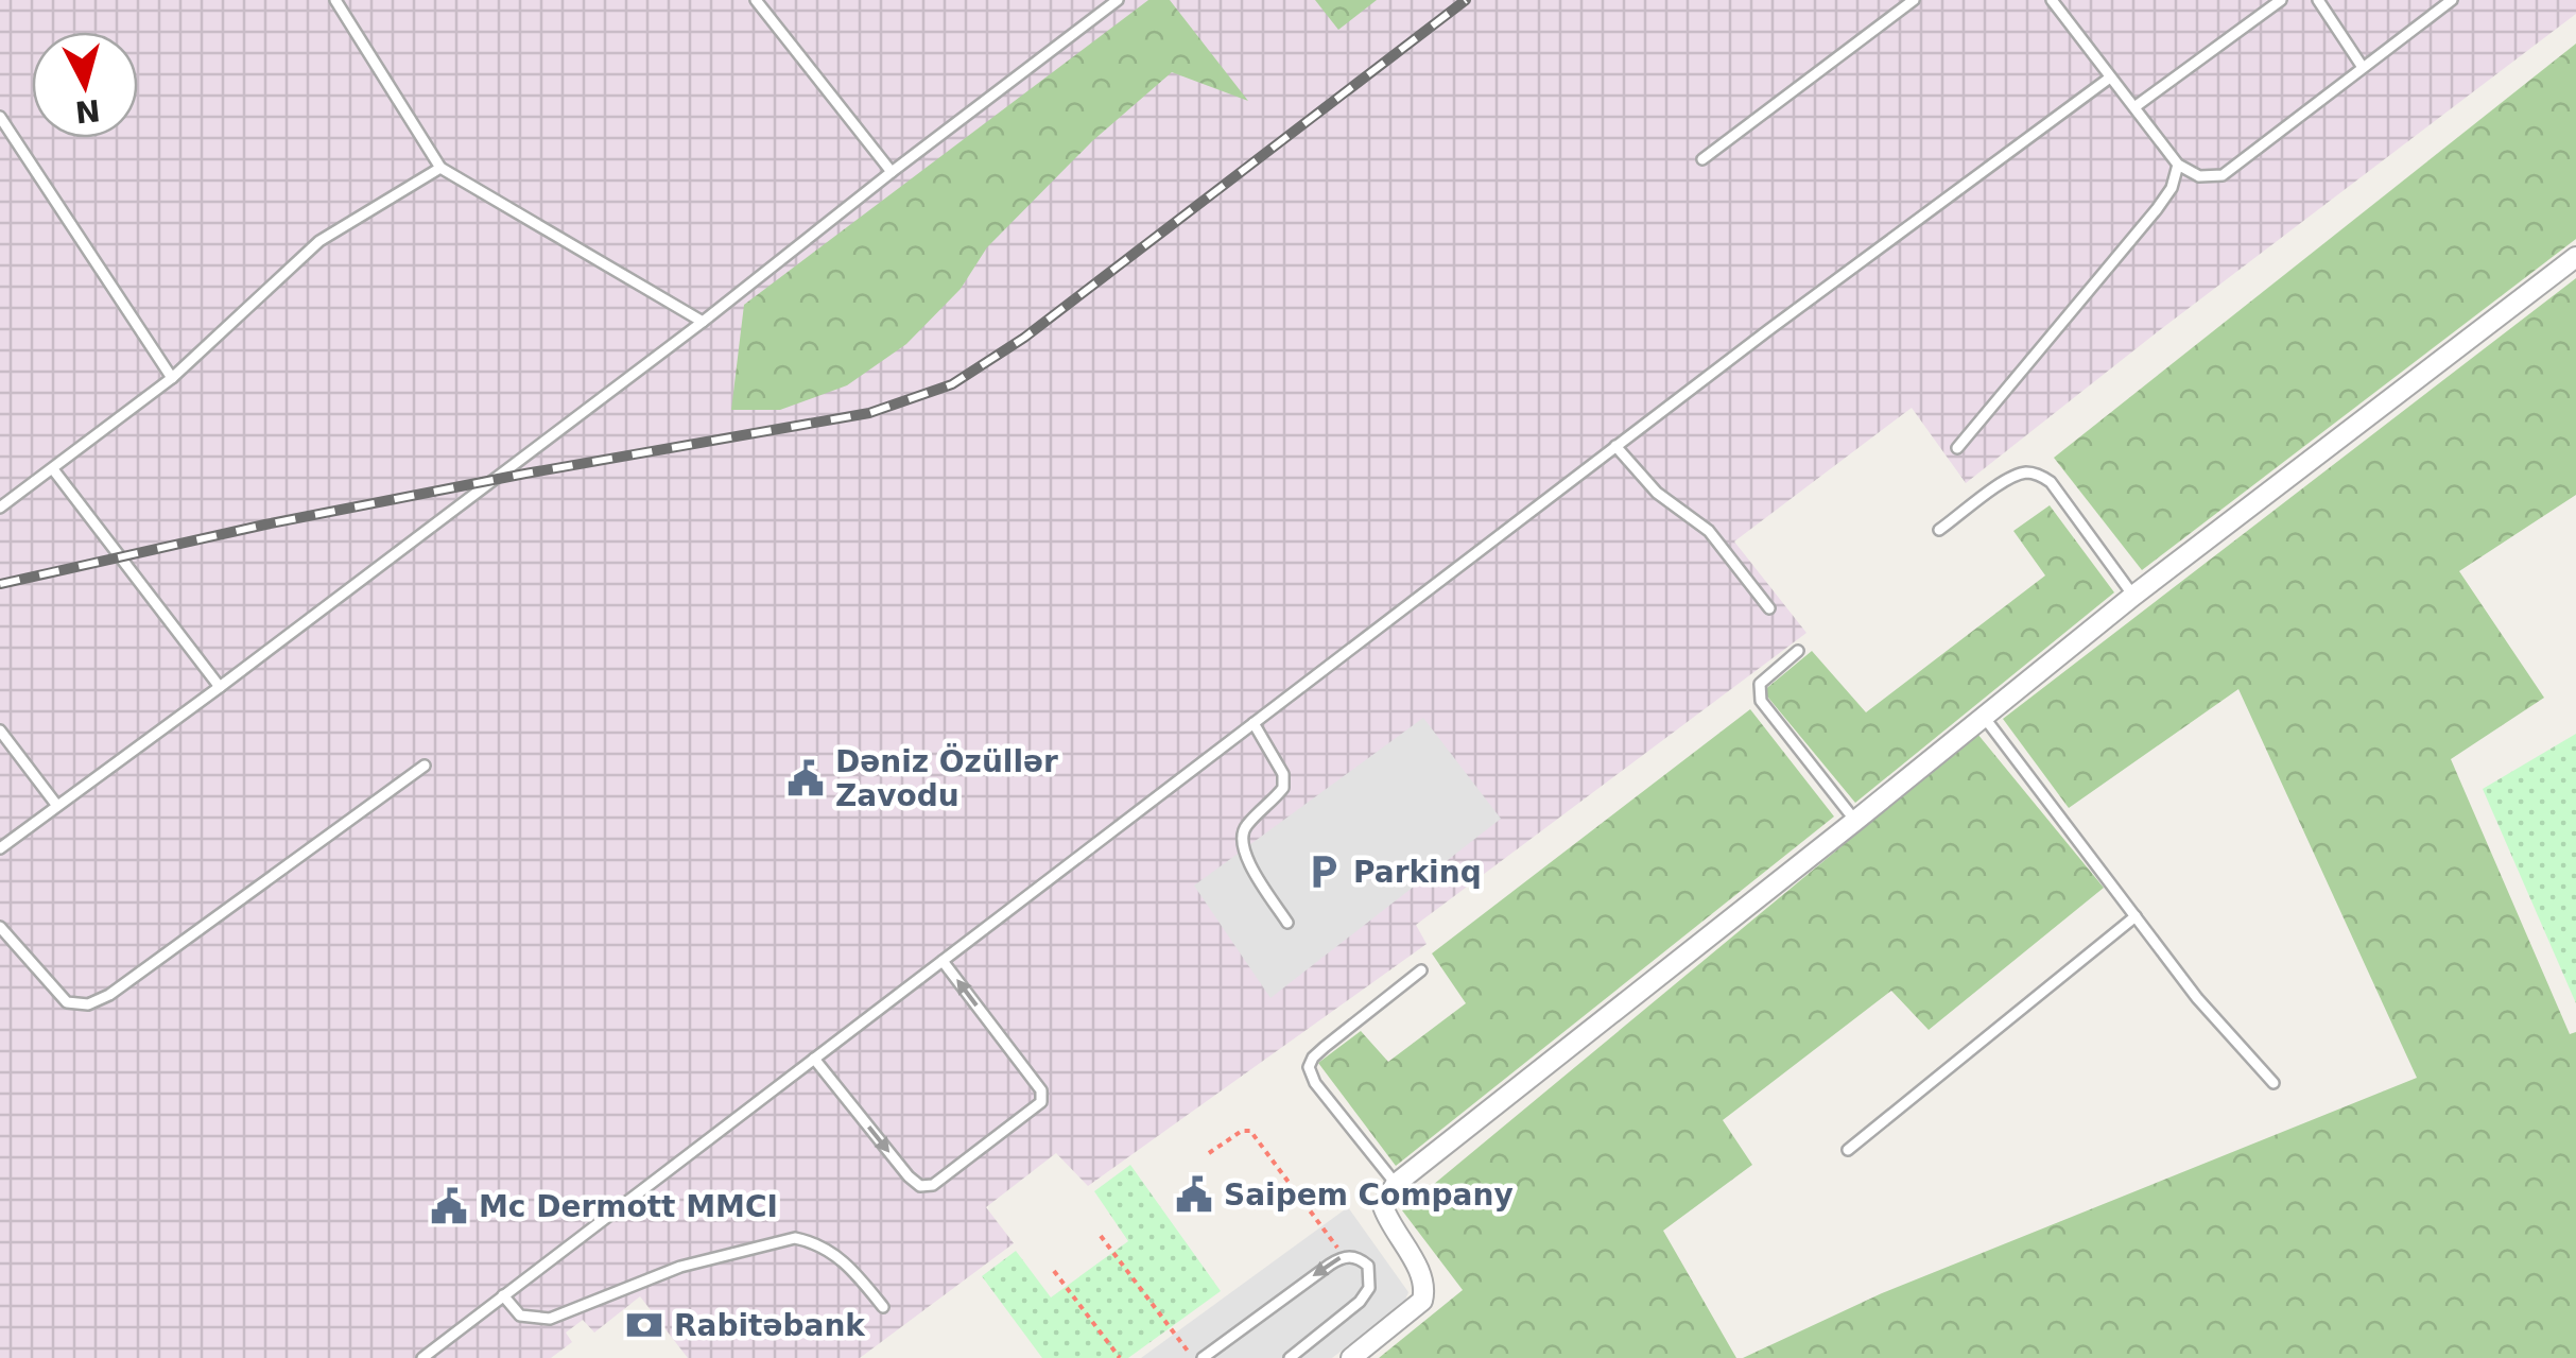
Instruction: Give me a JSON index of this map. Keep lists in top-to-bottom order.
{
  "places": {
    "public building": ["Dəniz Özüllər Zavodu", "Saipem Company", "Mc Dermott MMCI"],
    "parking": ["Parkinq"],
    "bank": ["Rabitəbank"]
  },
  "north": "bottom"
}
